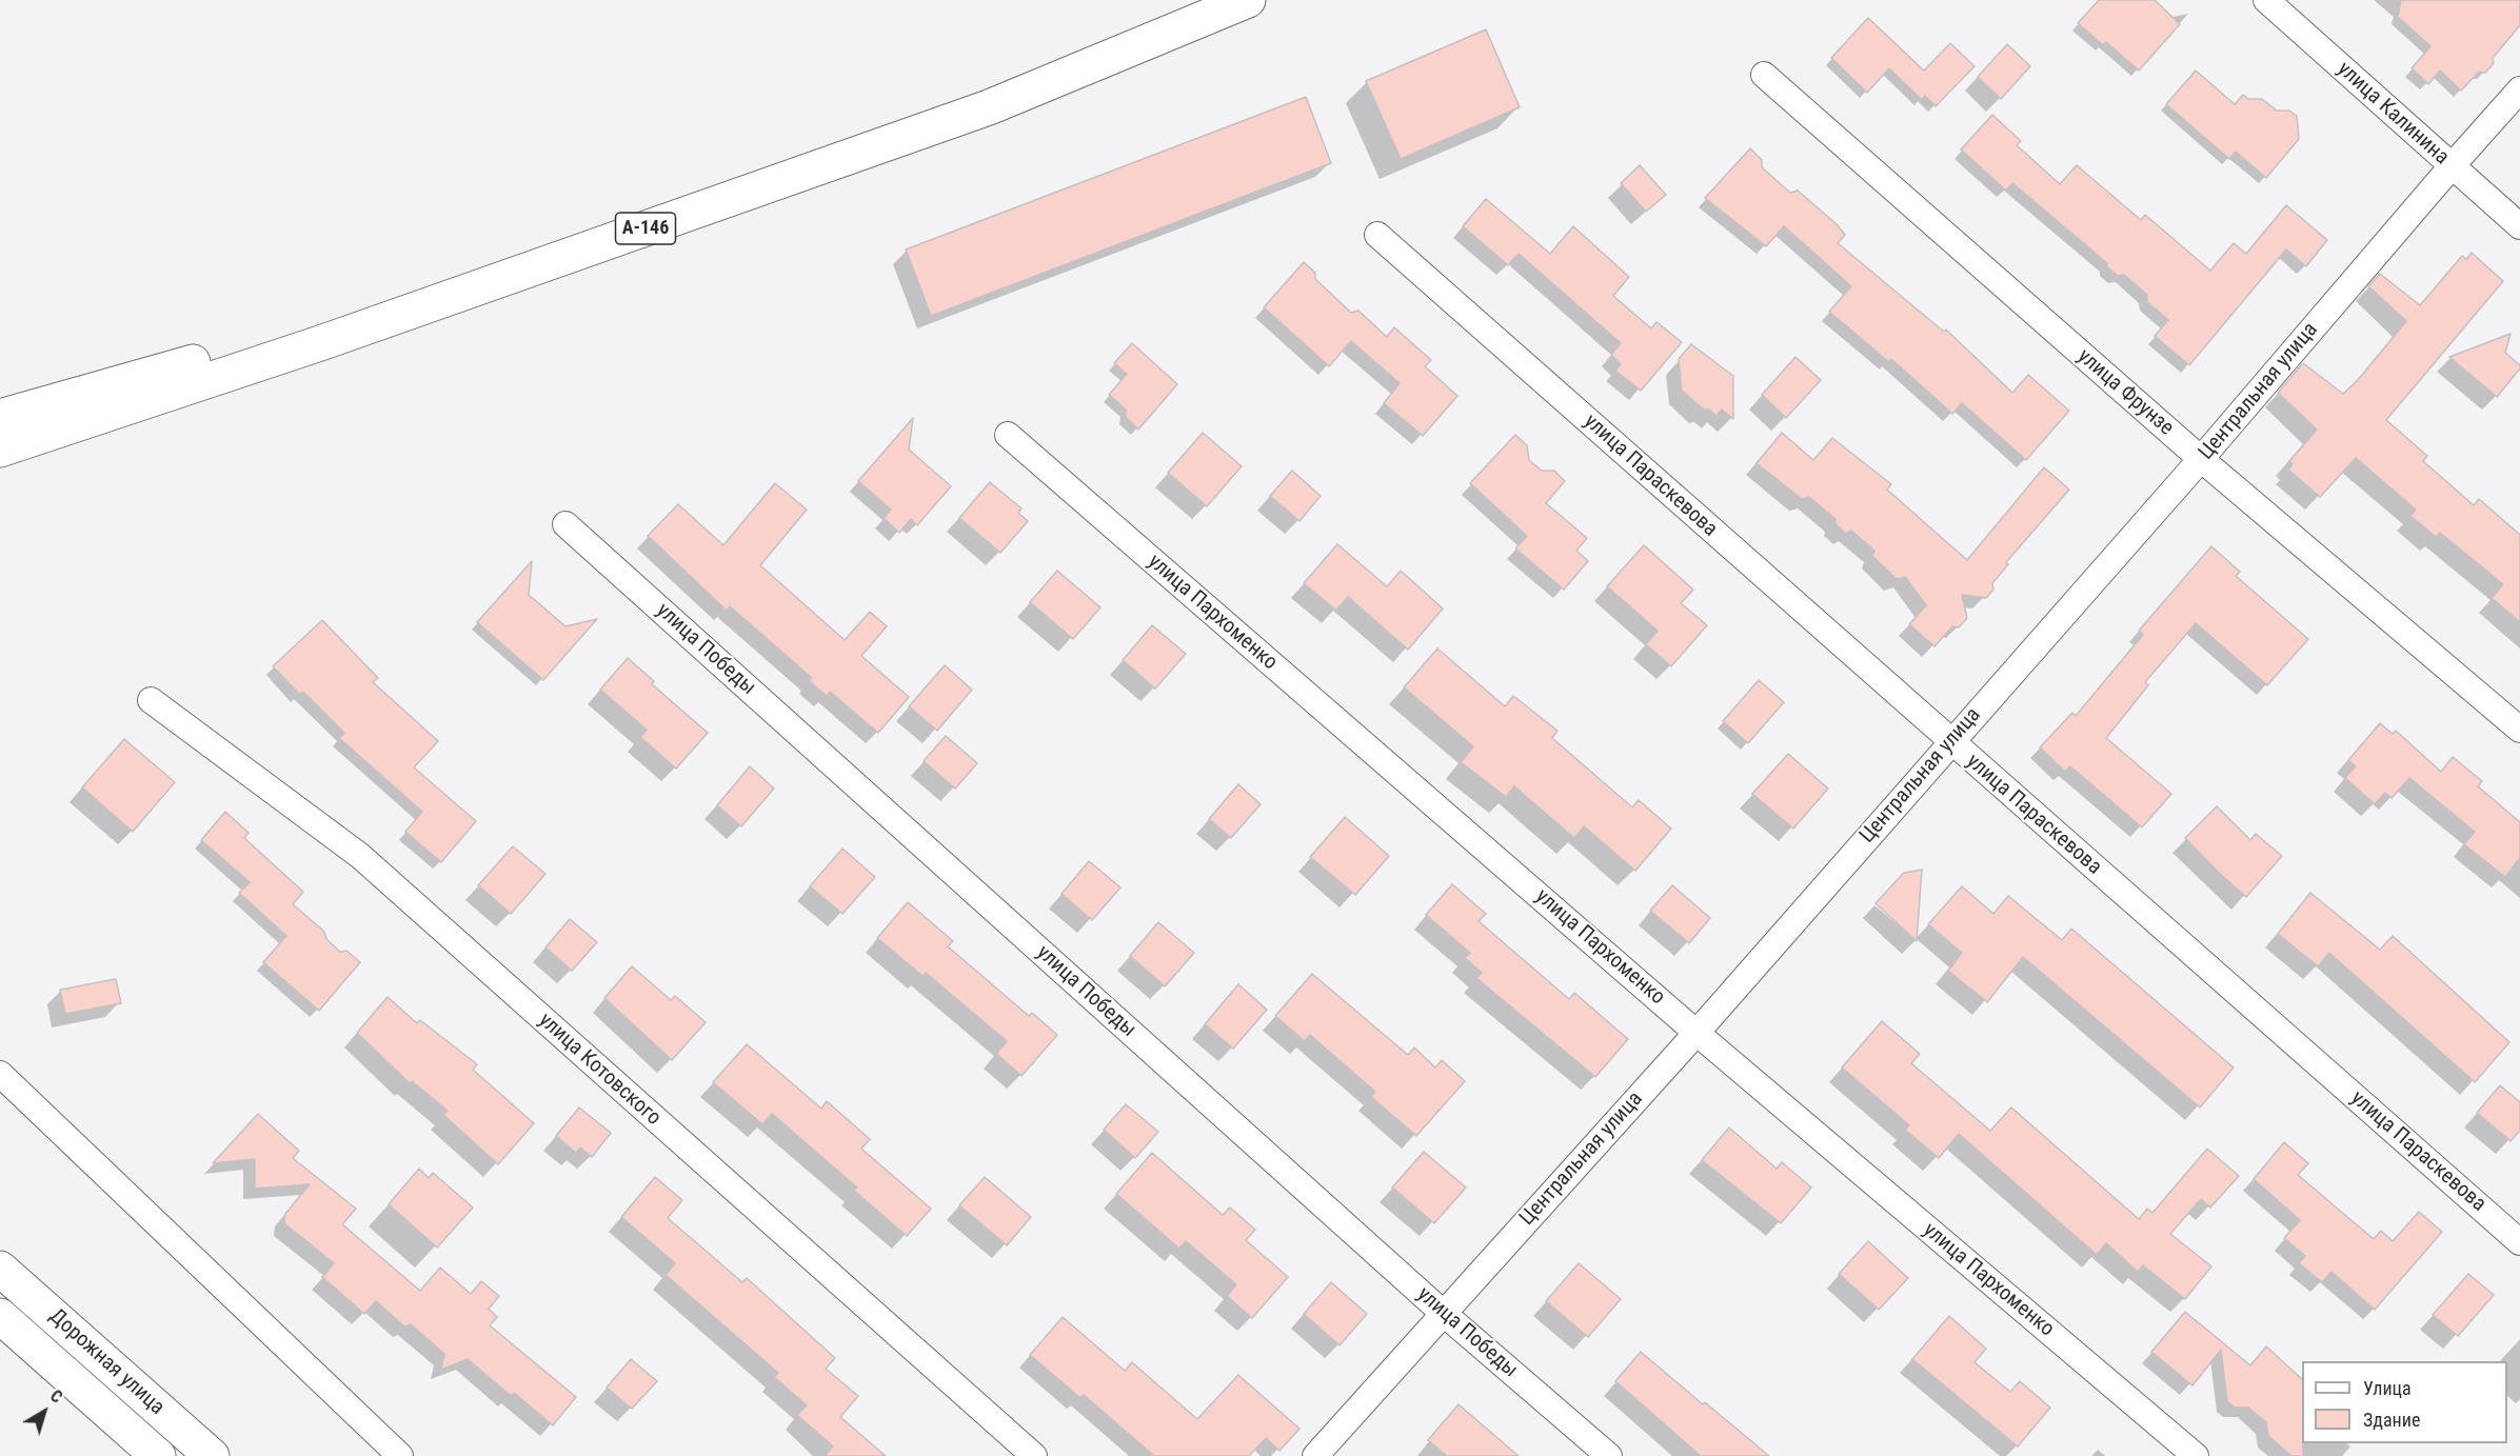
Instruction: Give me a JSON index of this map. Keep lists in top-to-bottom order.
{
  "streets": {
    "main road": ["А-146", "Дорожная улица"],
    "street": [
      "улица Калинина",
      "Центральная улица",
      "улица Фрунзе",
      "улица Параскевова",
      "улица Пархоменко",
      "улица Победы",
      "улица Котовского"
    ]
  },
  "crossings": [
    ["улица Калинина", "Центральная улица"],
    ["Центральная улица", "улица Фрунзе"],
    ["Центральная улица", "улица Параскевова"],
    ["Центральная улица", "улица Пархоменко"],
    ["Центральная улица", "улица Победы"]
  ],
  "legend": ["Улица", "Здание"],
  "north": "top right"
}
